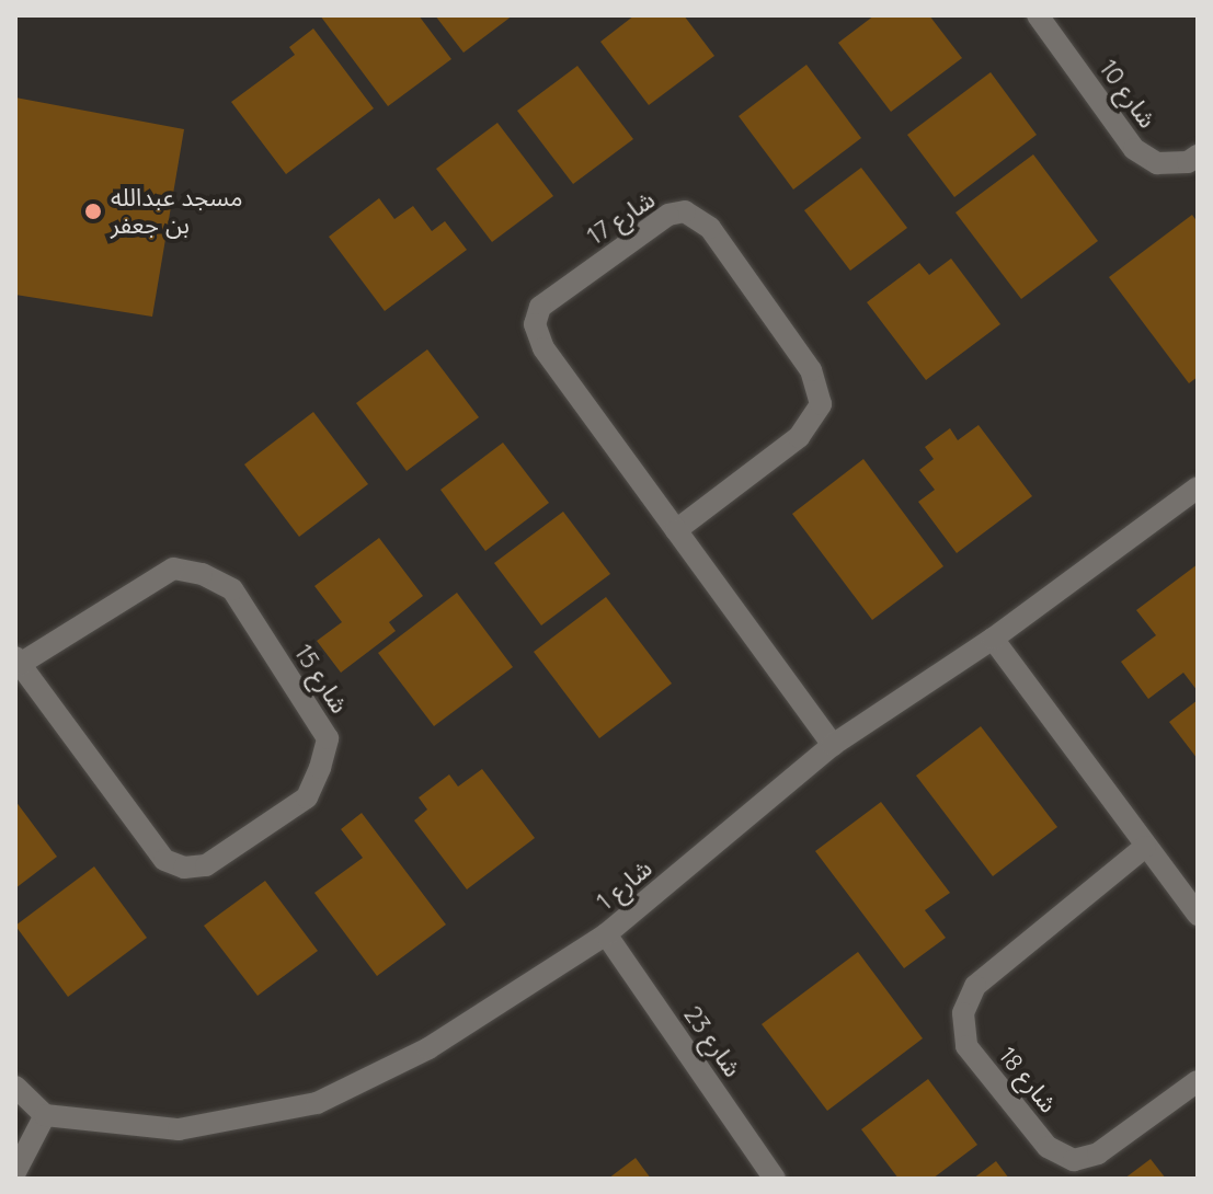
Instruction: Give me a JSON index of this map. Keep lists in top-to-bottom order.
{
  "streets": {
    "street": [
      "شارع 10",
      "شارع 17",
      "شارع 15",
      "شارع 1",
      "شارع 23",
      "شارع 18"
    ]
  },
  "crossings": [
    ["شارع 17", "شارع 1"],
    ["شارع 1", "شارع 23"]
  ],
  "places": ["مسجد عبدالله بن جعفر"]
}
